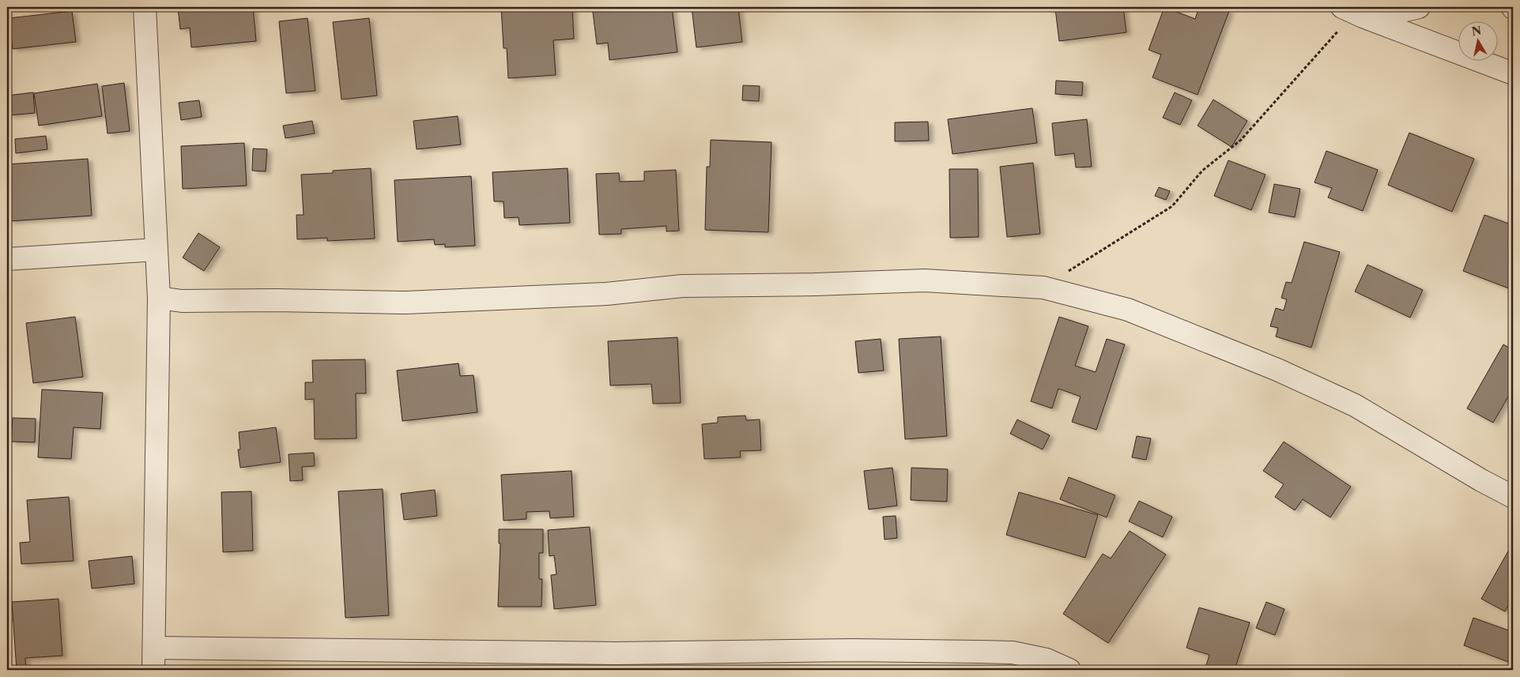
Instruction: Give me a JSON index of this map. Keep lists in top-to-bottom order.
{
  "north": "top"
}
